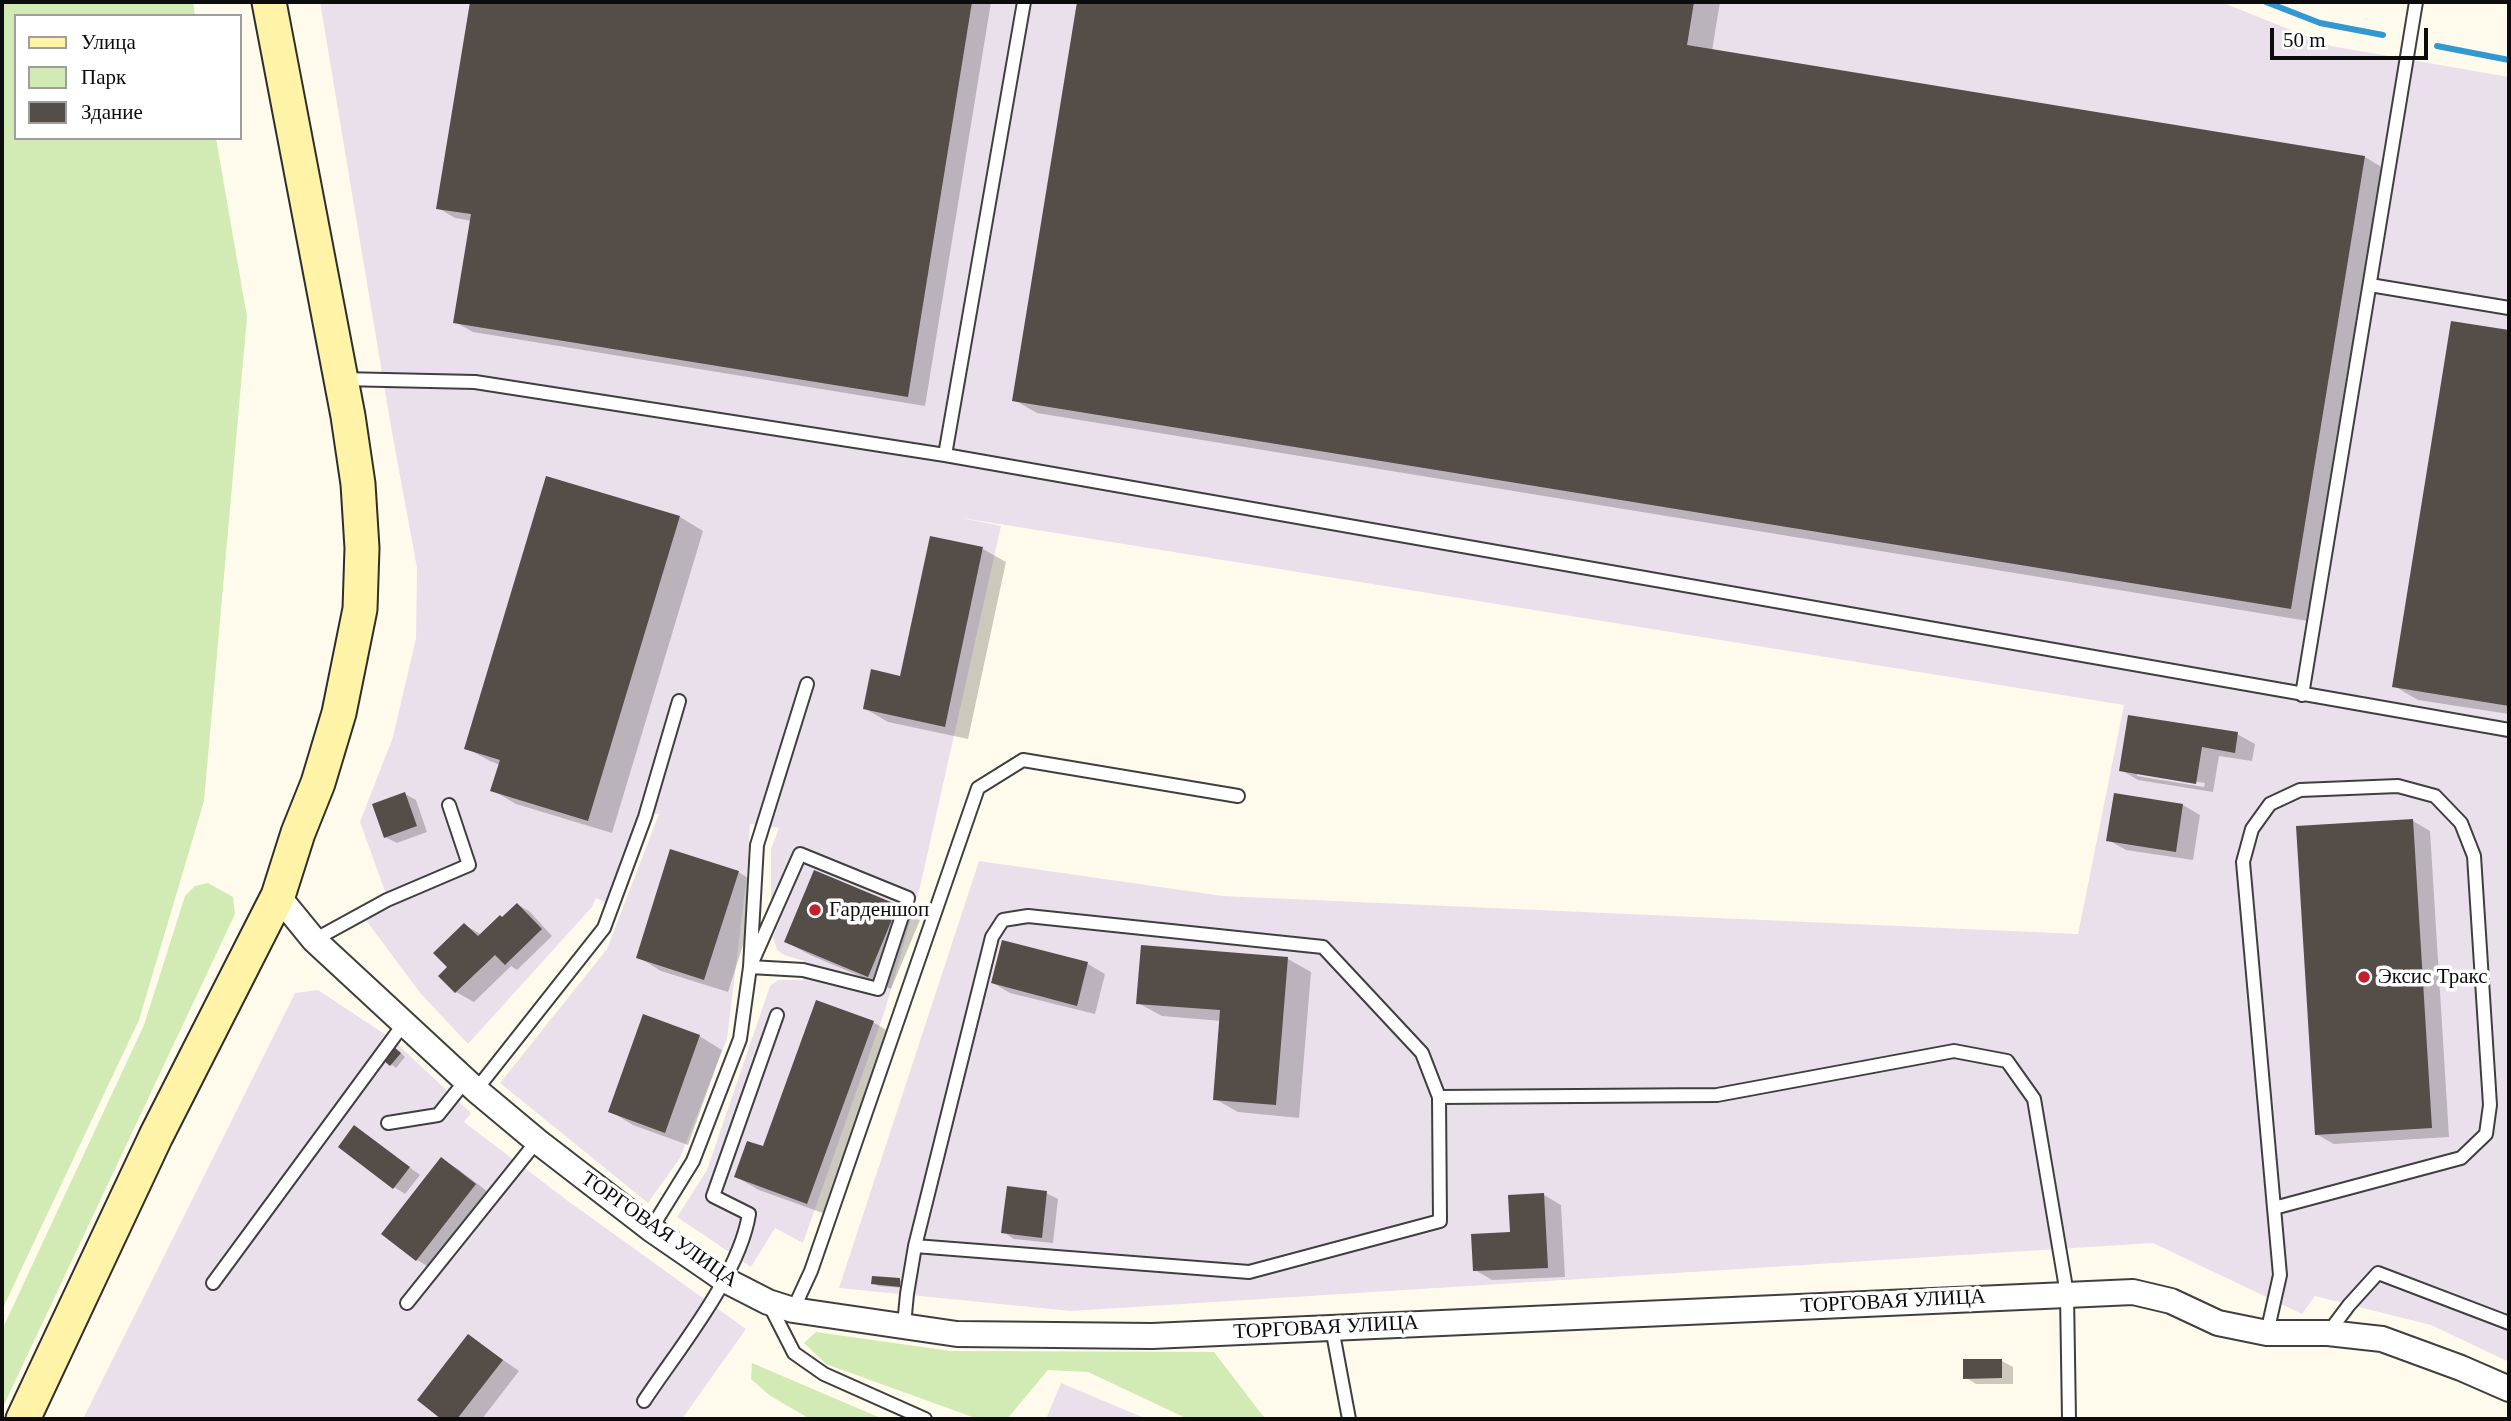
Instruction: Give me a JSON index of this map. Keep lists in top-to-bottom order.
{
  "streets": {
    "street": ["ТОРГОВАЯ УЛИЦА"]
  },
  "places": ["Гарденшоп", "Эксис Тракс"],
  "legend": ["Улица", "Парк", "Здание"],
  "scale_bar": "50 m"
}
